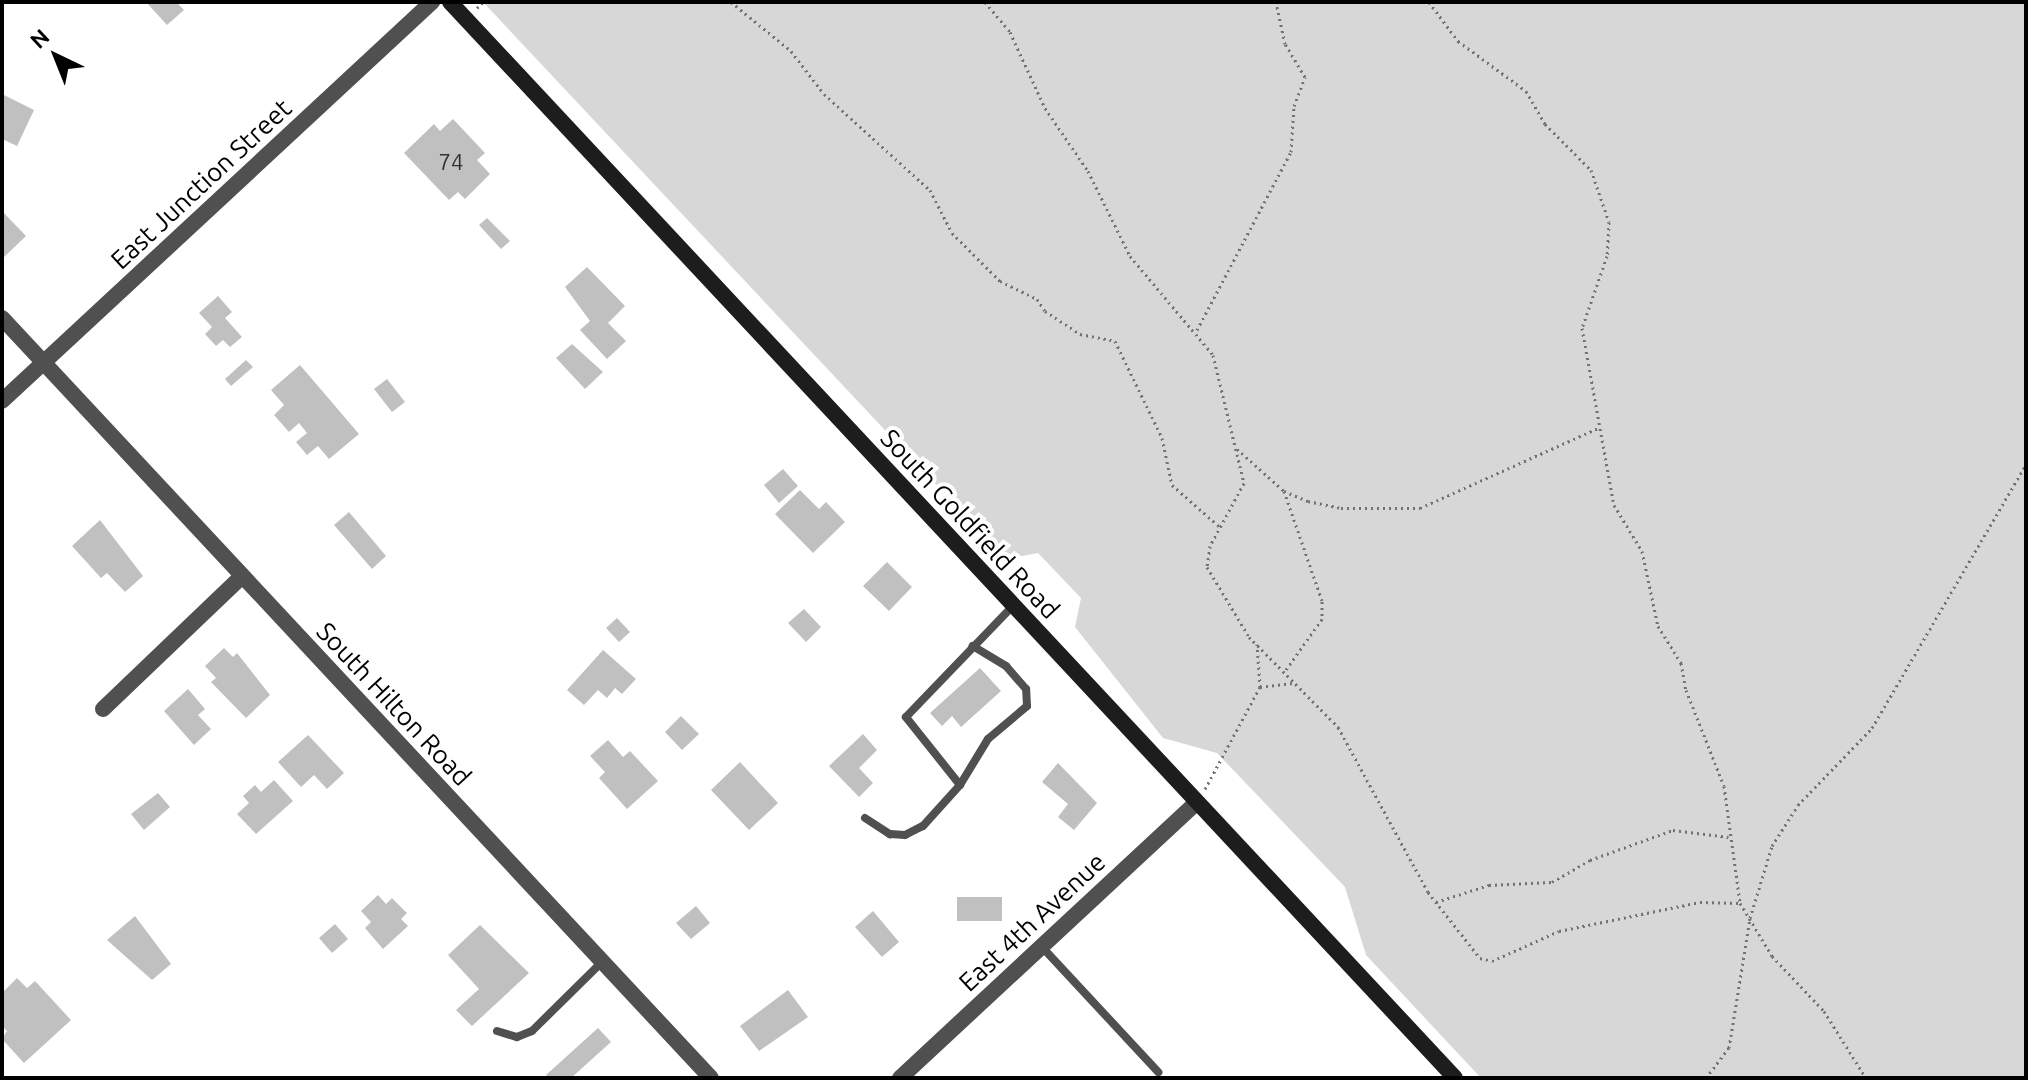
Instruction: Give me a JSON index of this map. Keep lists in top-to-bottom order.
{
  "streets": {
    "main road": ["South Goldfield Road"],
    "street": ["East Junction Street", "South Hilton Road", "East 4th Avenue"]
  },
  "crossings": [
    ["East Junction Street", "South Hilton Road"],
    ["South Goldfield Road", "East 4th Avenue"]
  ],
  "house_numbers": ["74"],
  "north": "top left"
}
